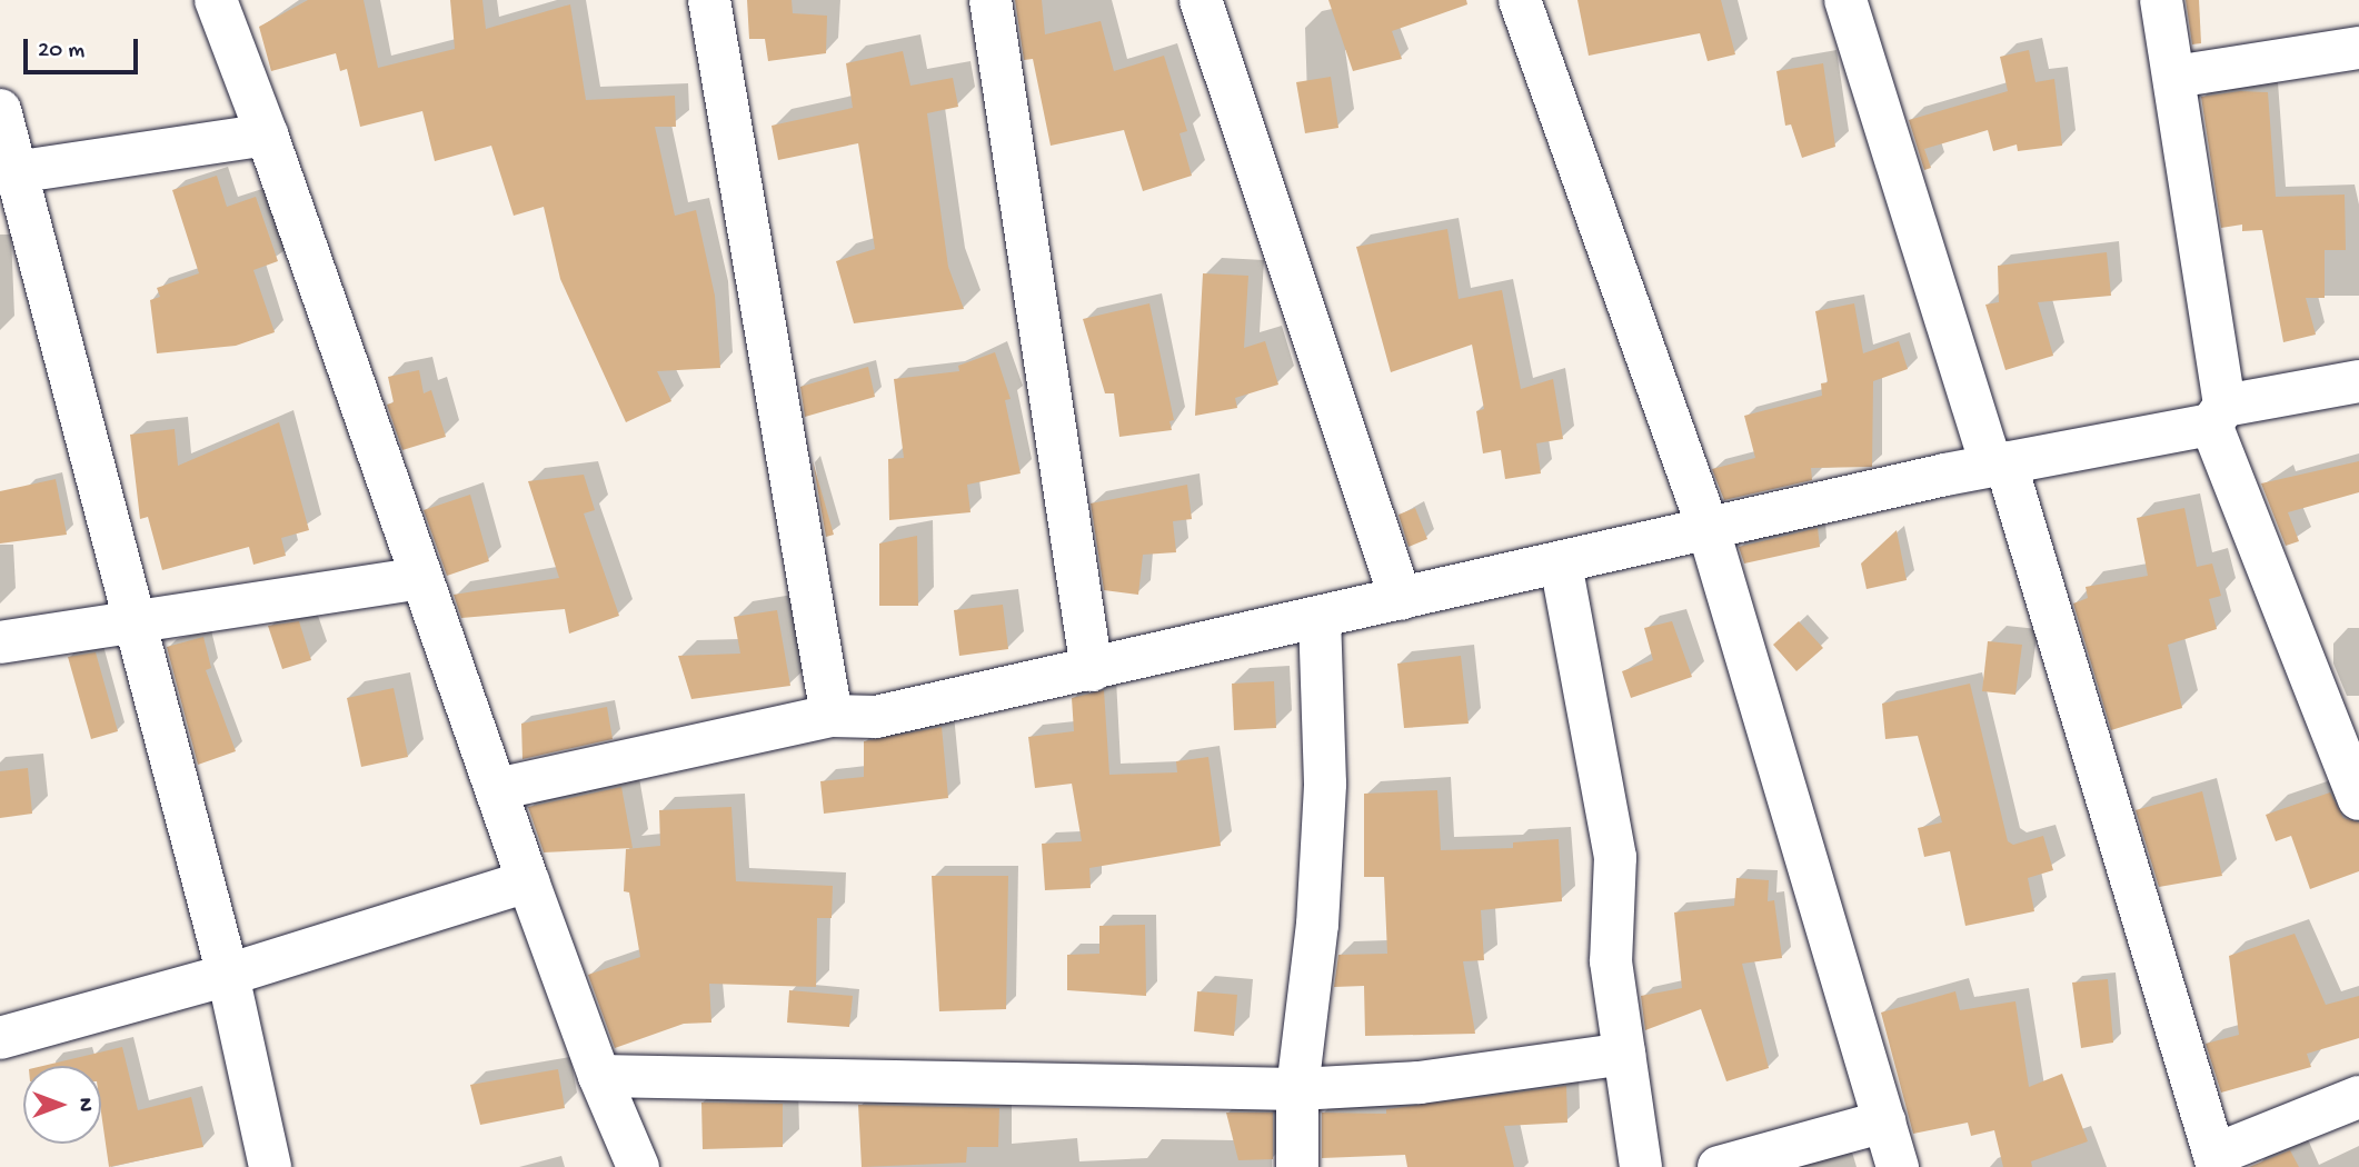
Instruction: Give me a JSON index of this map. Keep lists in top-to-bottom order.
{
  "scale_bar": "20 m",
  "north": "right"
}
